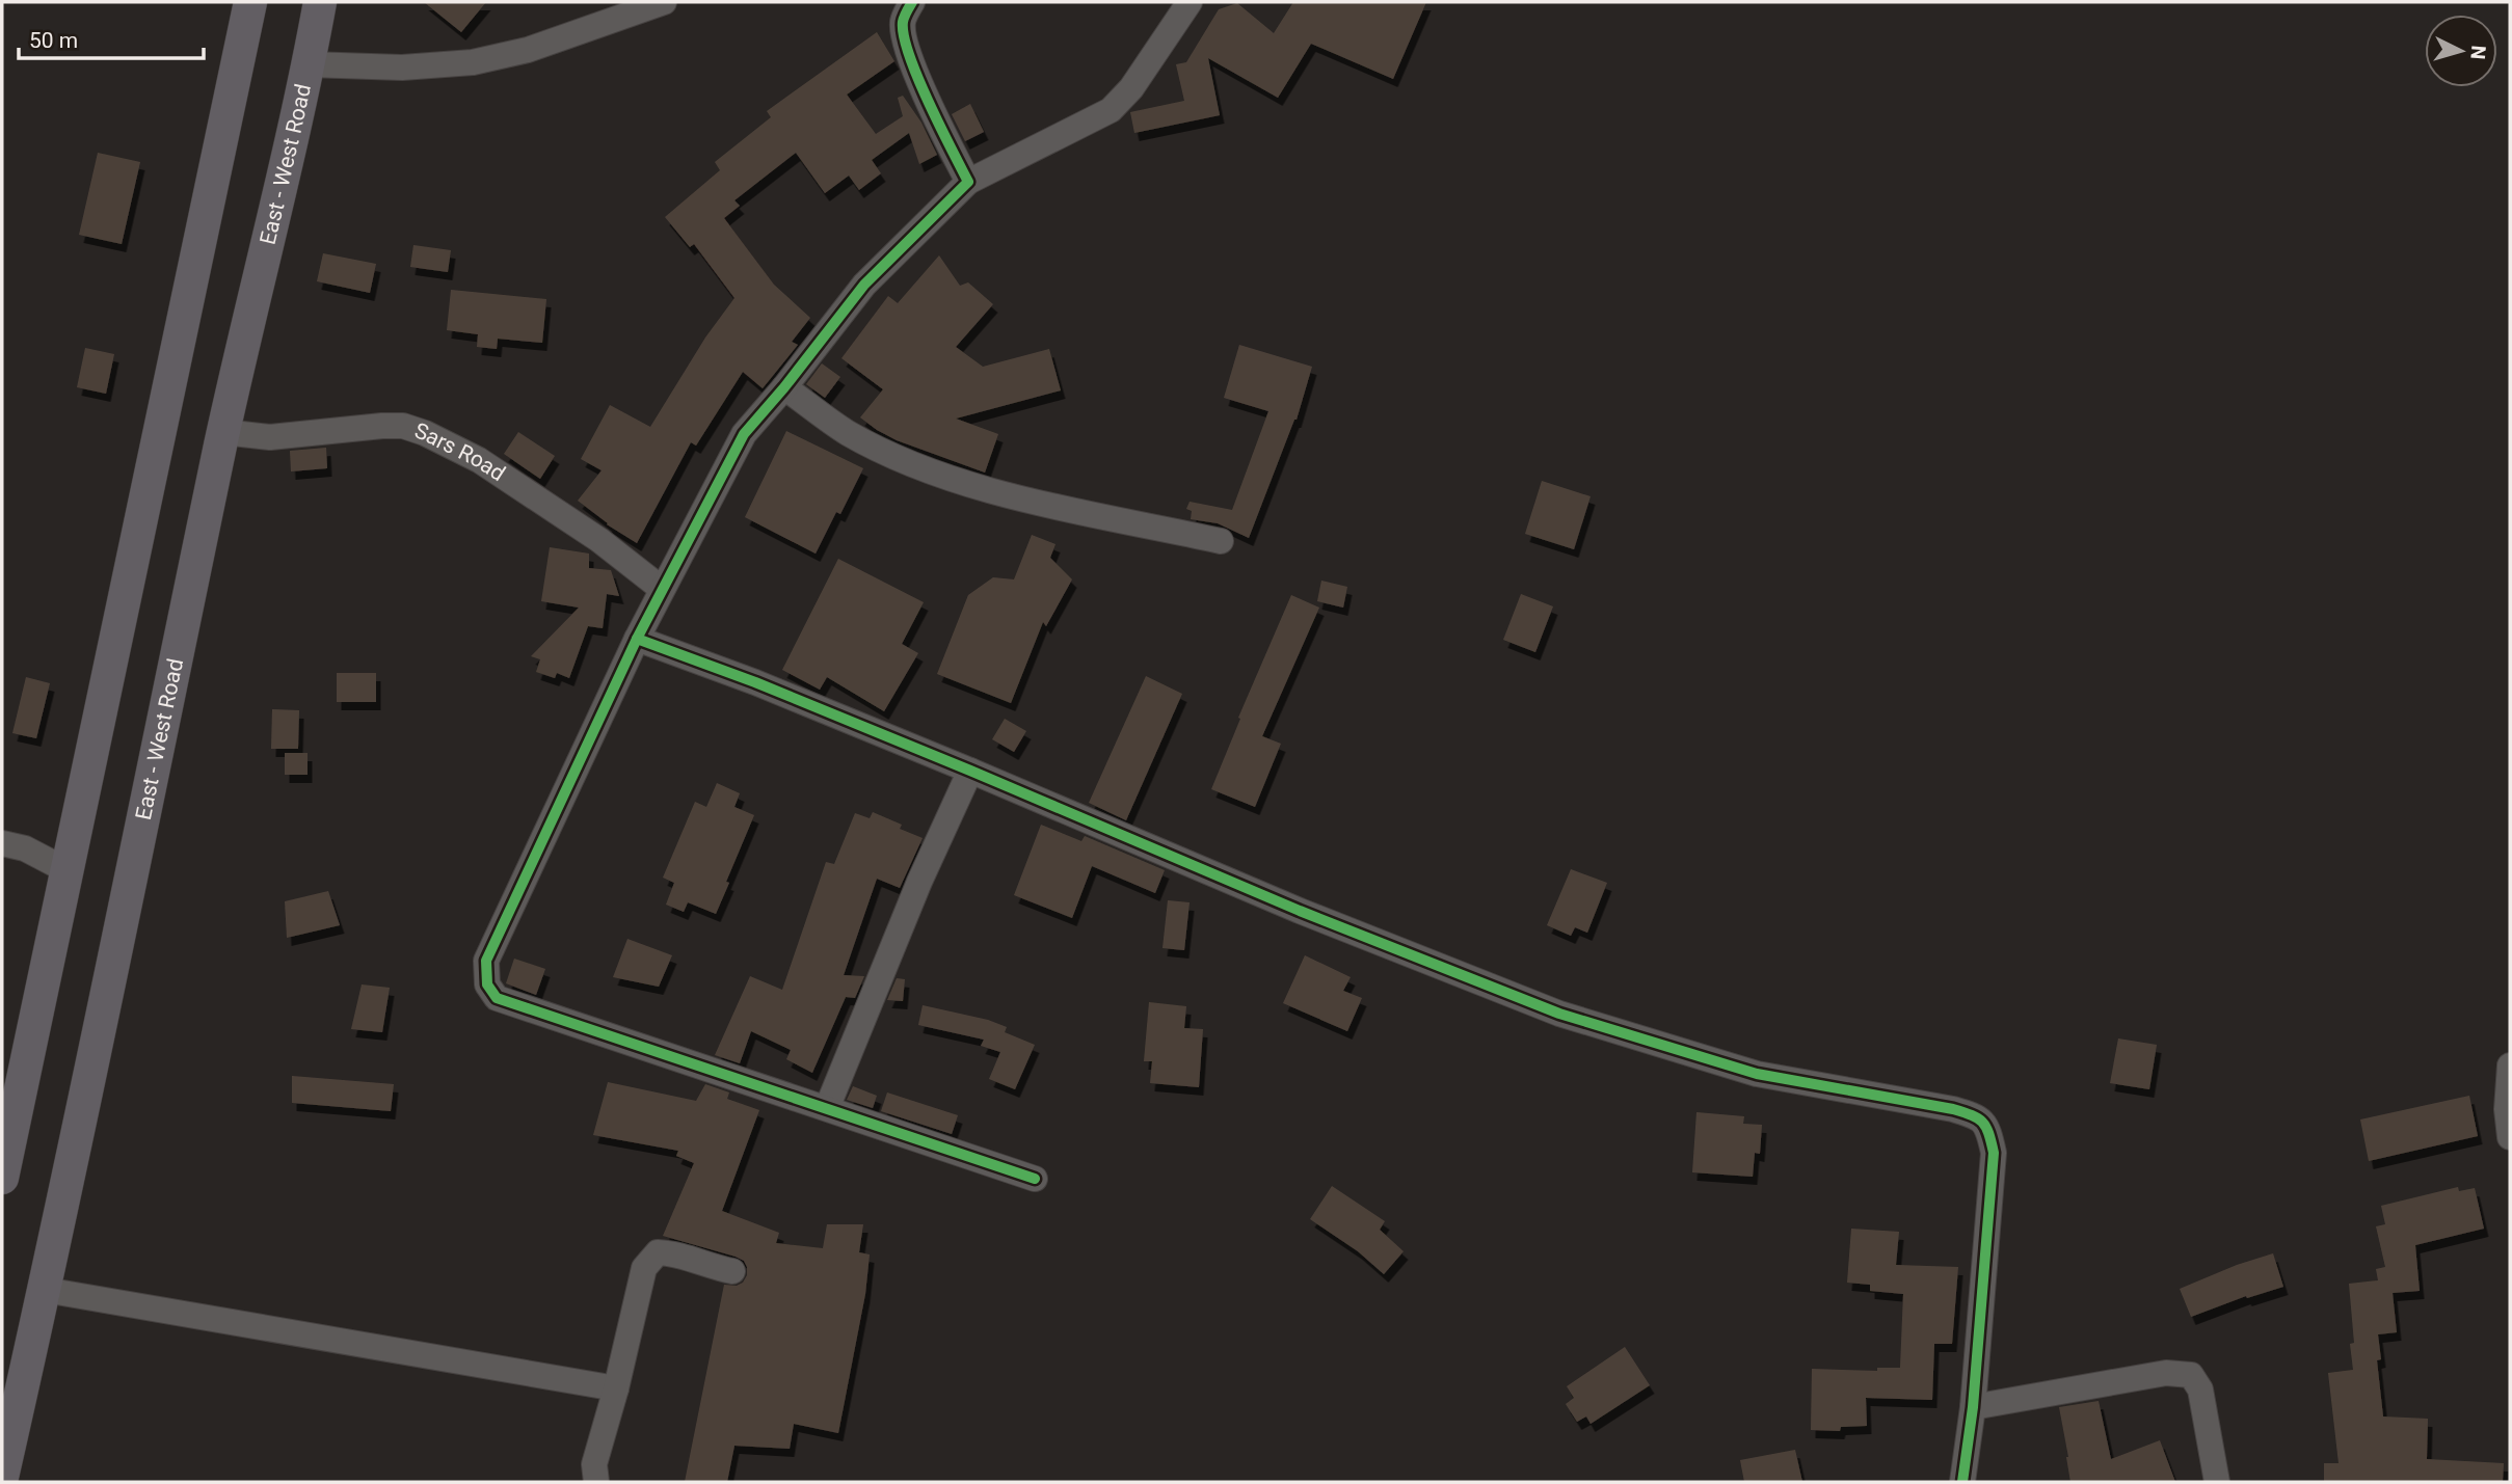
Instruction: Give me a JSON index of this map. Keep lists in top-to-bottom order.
{
  "streets": {
    "main road": ["East - West Road"],
    "street": ["Sars Road"]
  },
  "crossings": [
    ["East - West Road", "Sars Road"]
  ],
  "scale_bar": "50 m",
  "north": "right"
}
